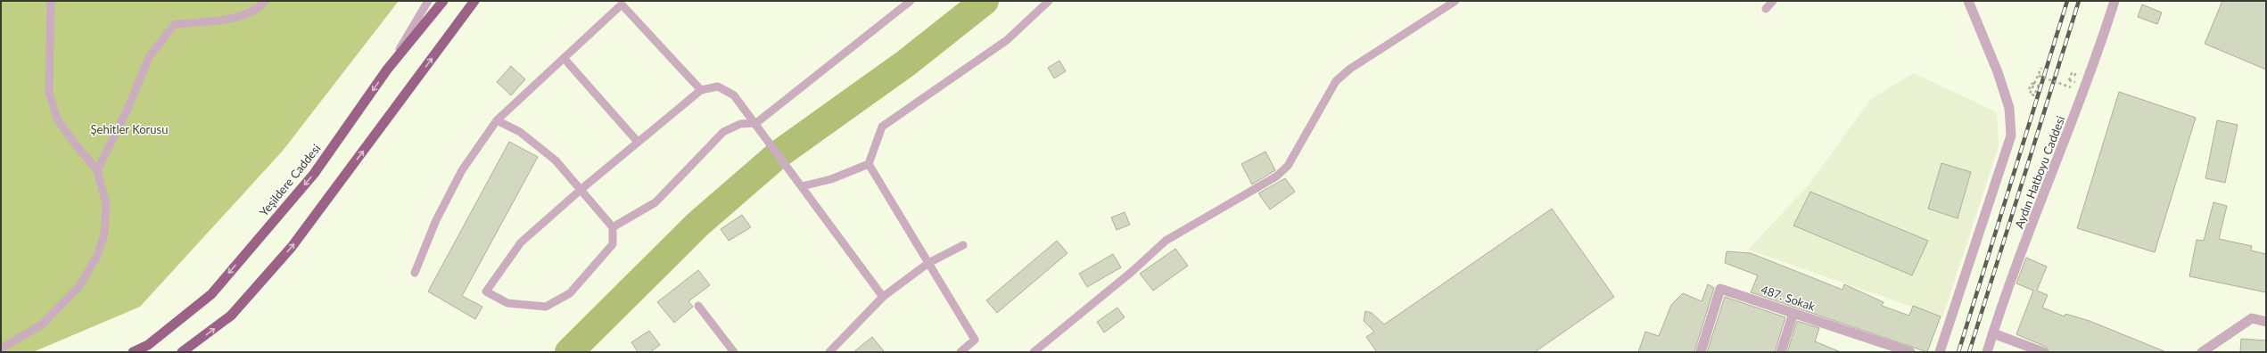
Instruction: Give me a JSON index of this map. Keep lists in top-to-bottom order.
{
  "streets": {
    "highway": ["Yeşildere Caddesi"],
    "street": ["Aydın Hatboyu Caddesi", "487. Sokak"]
  },
  "parks": ["Şehitler Korusu"]
}
